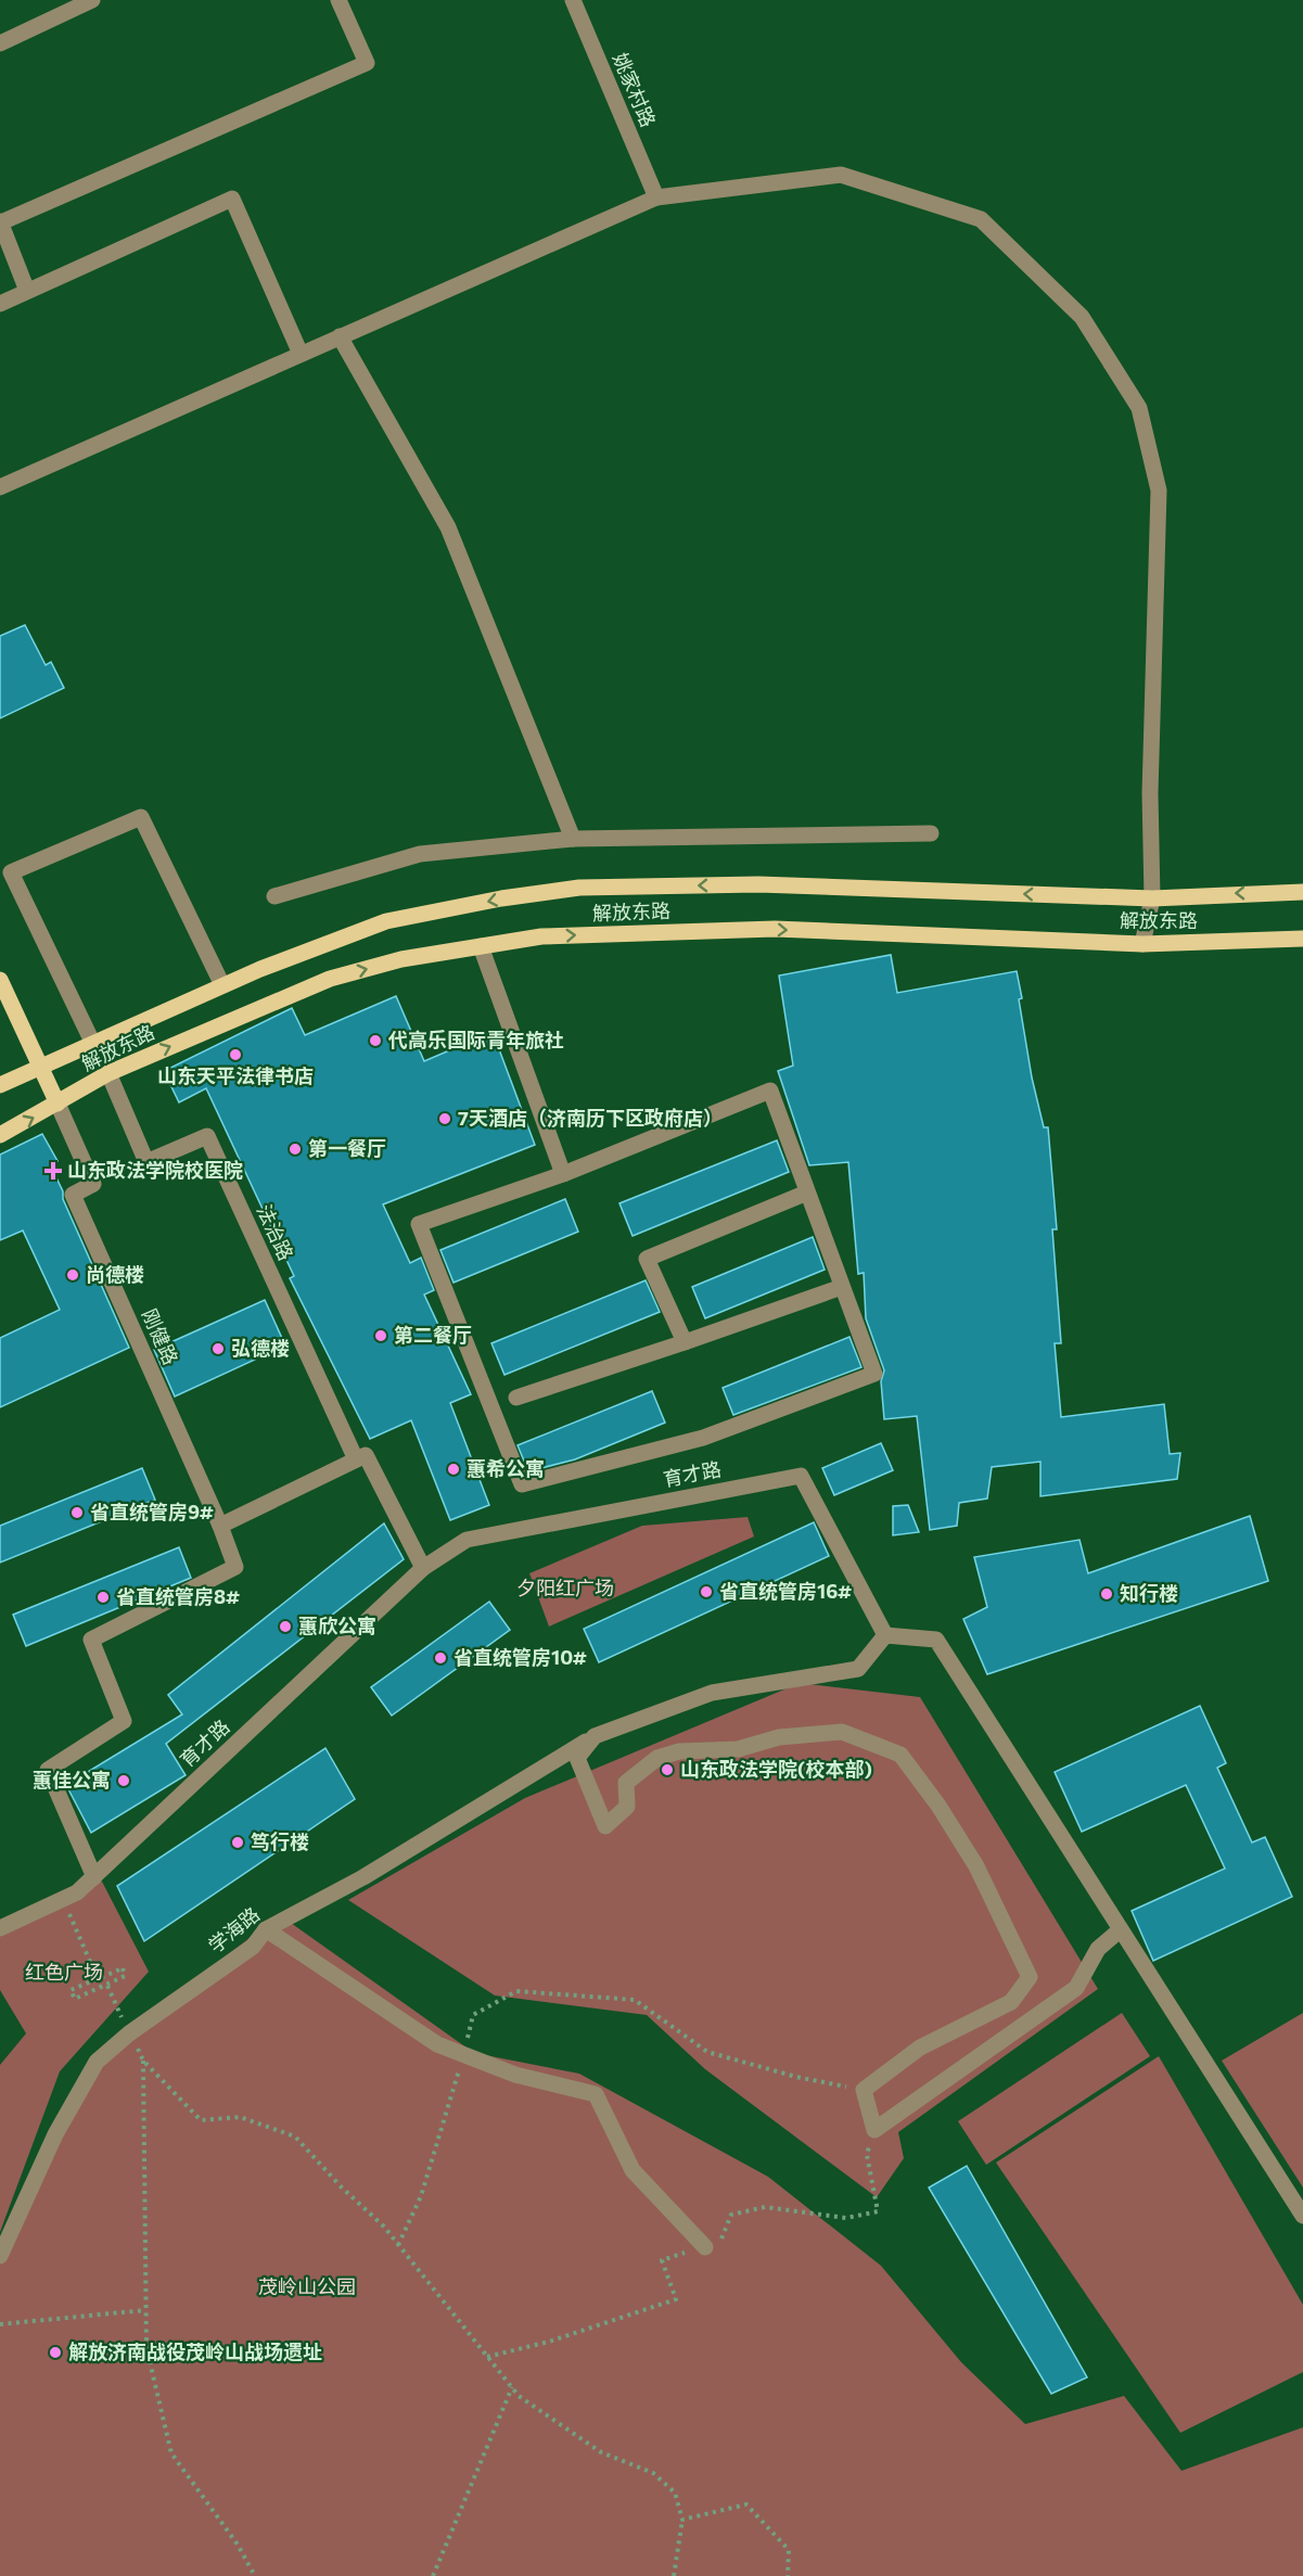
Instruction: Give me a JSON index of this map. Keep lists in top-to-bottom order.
{
  "streets": {
    "main road": ["解放东路"],
    "street": [
      "姚家村路",
      "法治路",
      "刚健路",
      "育才路",
      "学海路"
    ]
  },
  "crossings": [
    ["解放东路", "法治路"],
    ["解放东路", "刚健路"],
    ["育才路", "学海路"]
  ],
  "parks": ["夕阳红广场", "红色广场", "茂岭山公园"],
  "places": {
    "other": [
      "代高乐国际青年旅社",
      "山东天平法律书店",
      "7天酒店（济南历下区政府店）",
      "第一餐厅",
      "尚德楼",
      "第二餐厅",
      "弘德楼",
      "蕙希公寓",
      "省直统管房9#",
      "省直统管房16#",
      "知行楼",
      "省直统管房8#",
      "蕙欣公寓",
      "省直统管房10#",
      "山东政法学院(校本部)",
      "蕙佳公寓",
      "笃行楼",
      "解放济南战役茂岭山战场遗址"
    ],
    "health": ["山东政法学院校医院"]
  }
}
